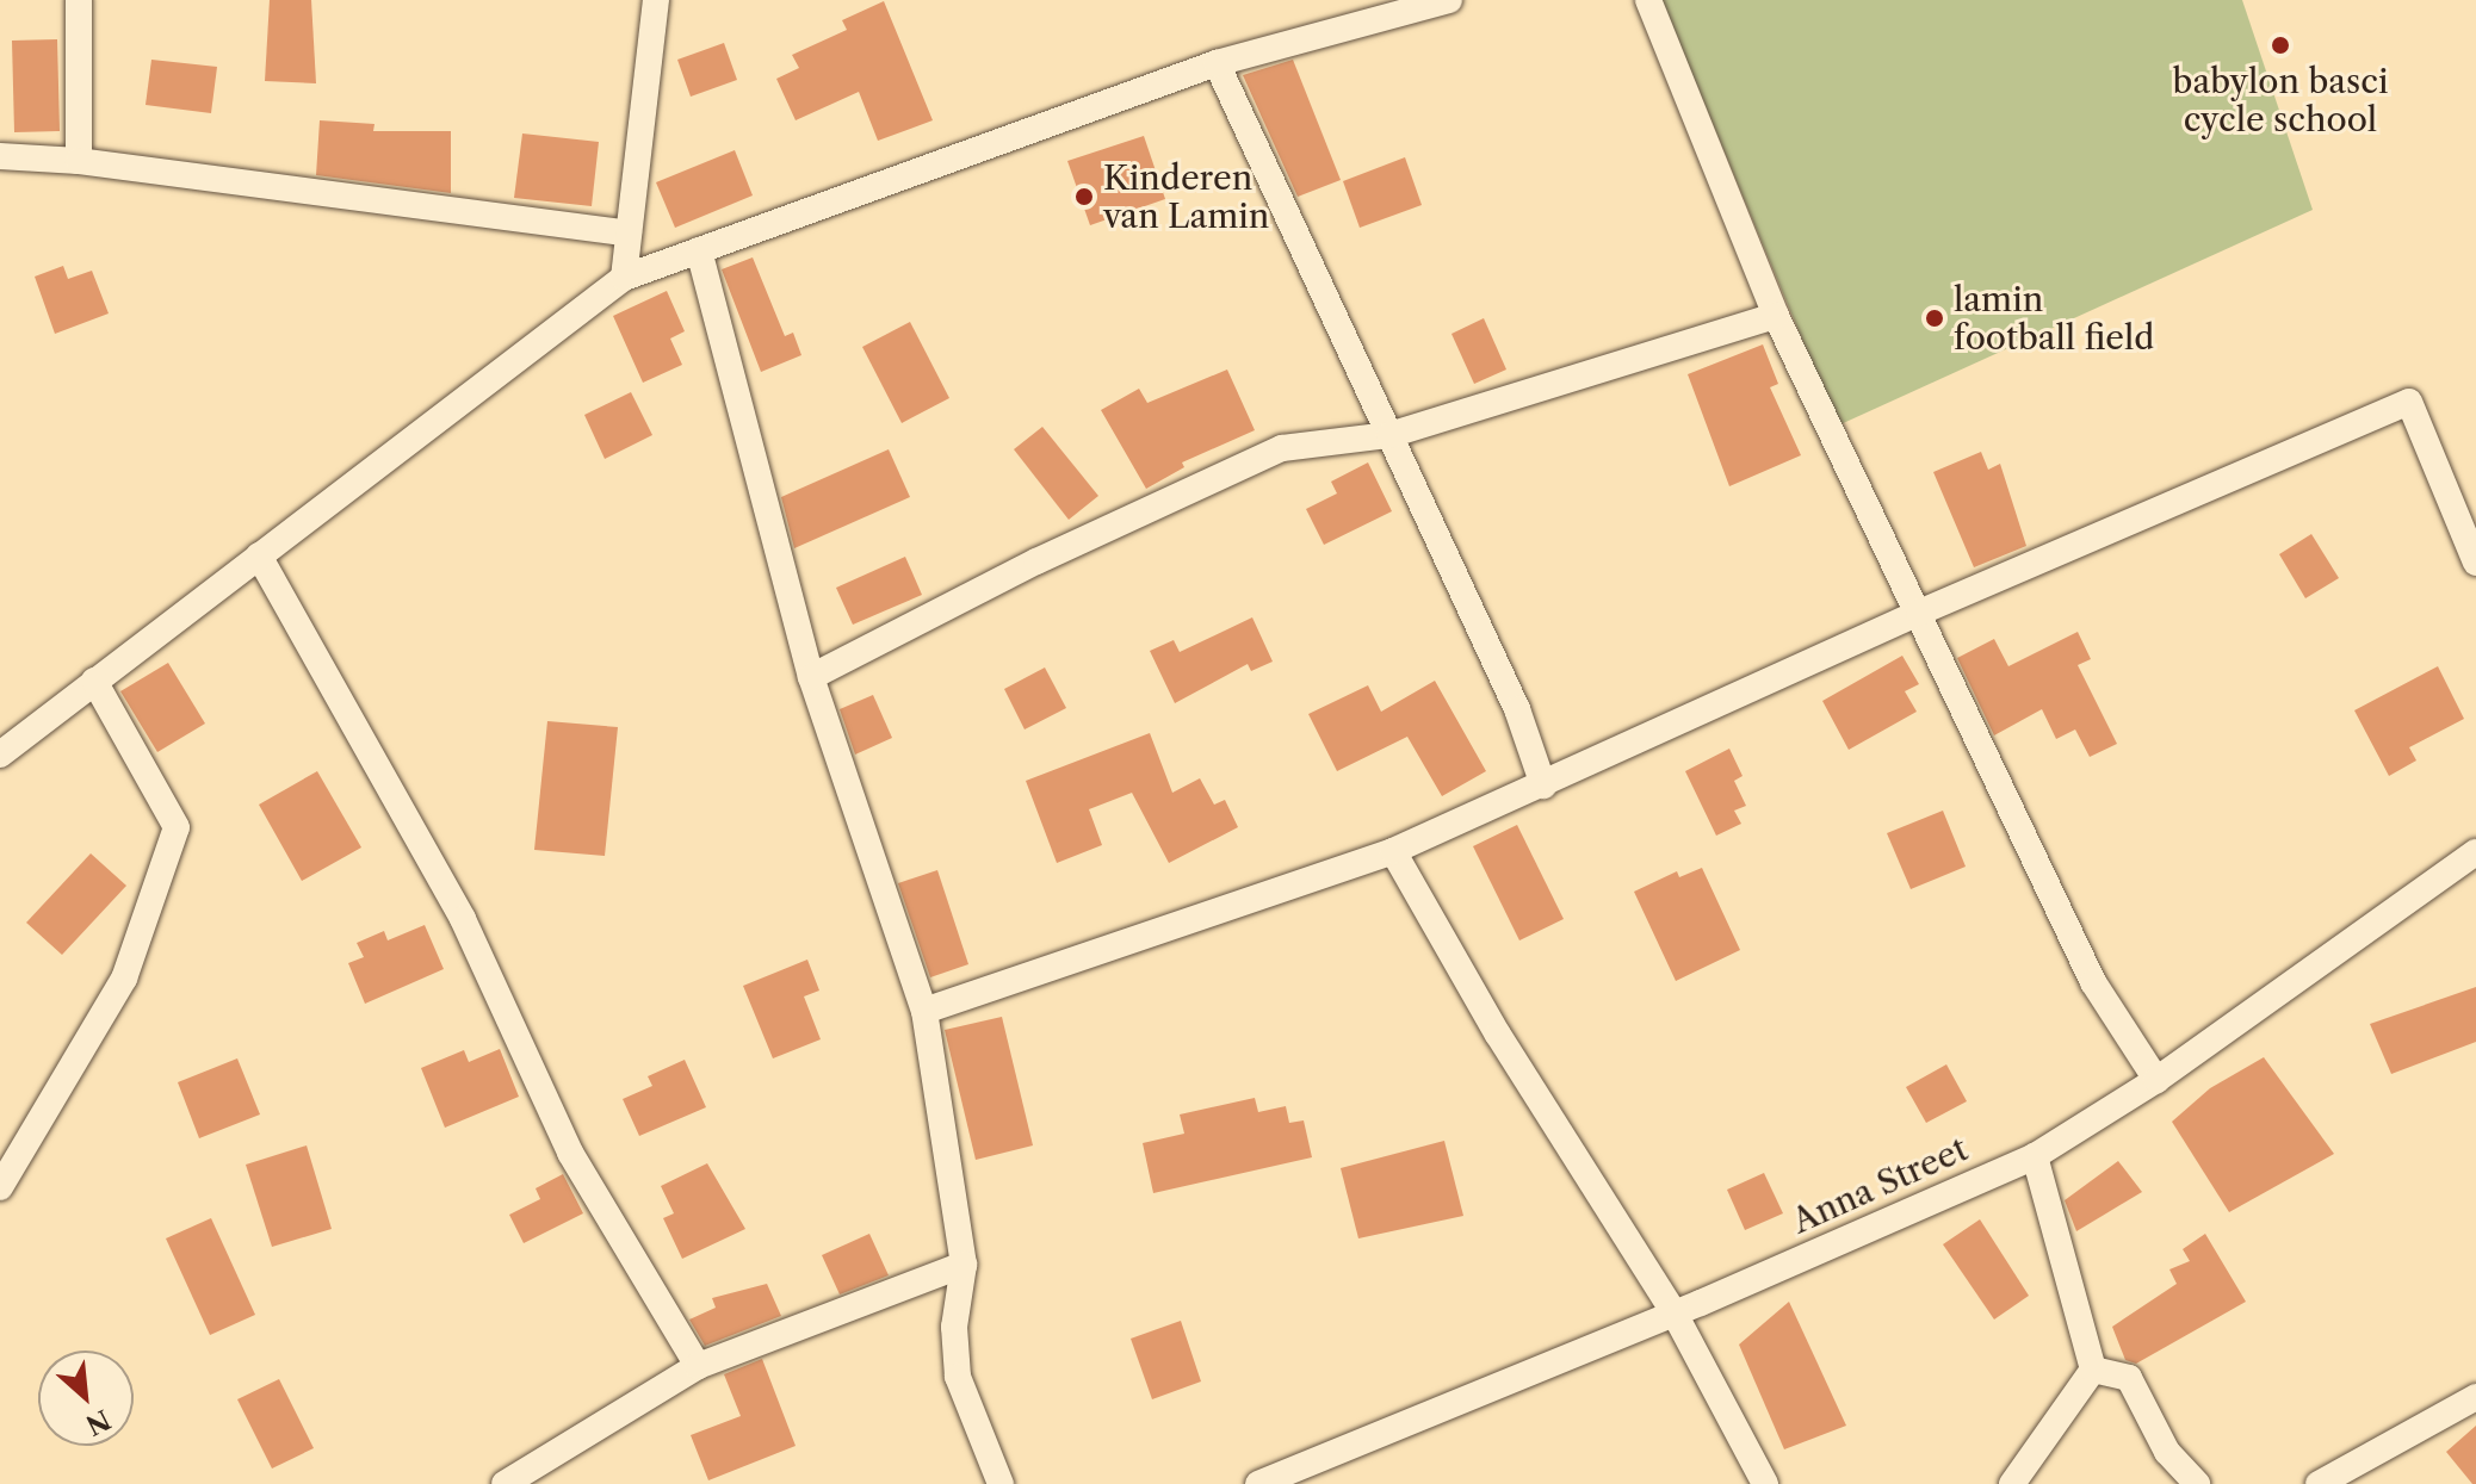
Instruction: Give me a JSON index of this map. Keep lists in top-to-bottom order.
{
  "streets": {
    "street": ["Anna Street"]
  },
  "places": ["babylon basci cycle school", "Kinderen van Lamin", "lamin football field"],
  "north": "bottom right"
}
